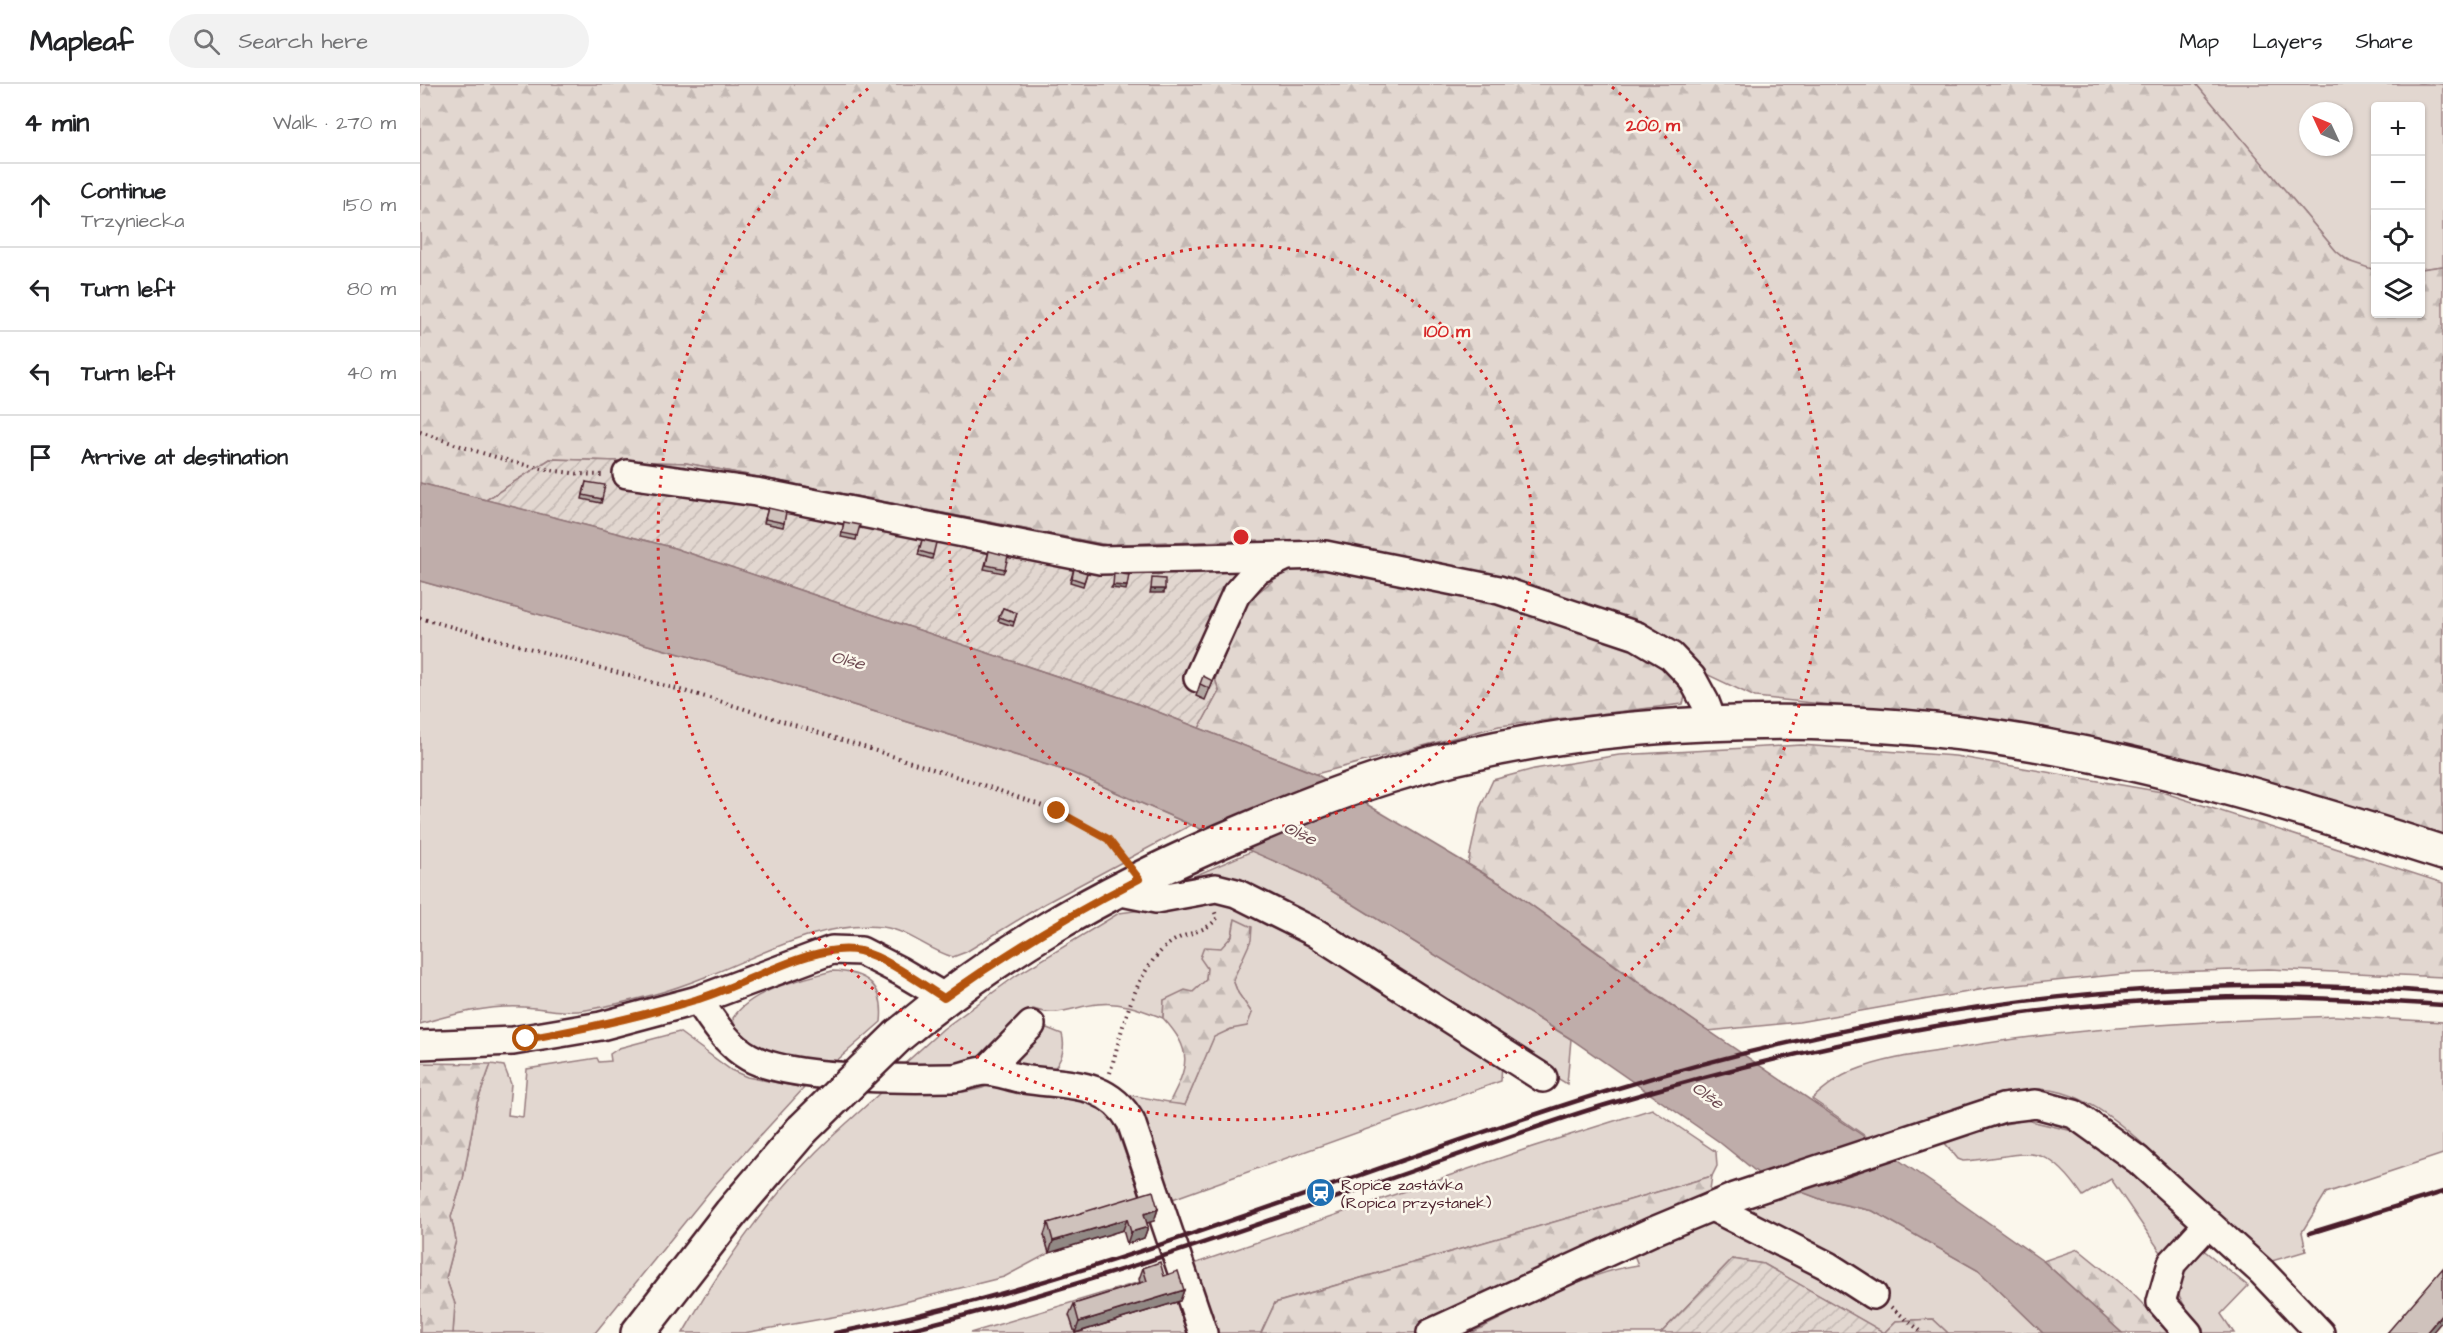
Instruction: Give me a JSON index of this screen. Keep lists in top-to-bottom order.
{
  "water": ["Olše"],
  "places": {
    "station": ["Ropice zastávka (Ropica przystanek)"]
  },
  "north": "top left",
  "page": {
    "header": "Mapleaf",
    "search": "Search here",
    "nav": ["Map", "Layers", "Share"],
    "heading": ["4 min", "Walk · 270 m"],
    "map_buttons": ["+", "−"],
    "list": [
      ["Continue", "Trzyniecka", "150 m"],
      ["Turn left", "80 m"],
      ["Turn left", "40 m"],
      "Arrive at destination"
    ]
  },
  "rings": ["200 m", "100 m"]
}
